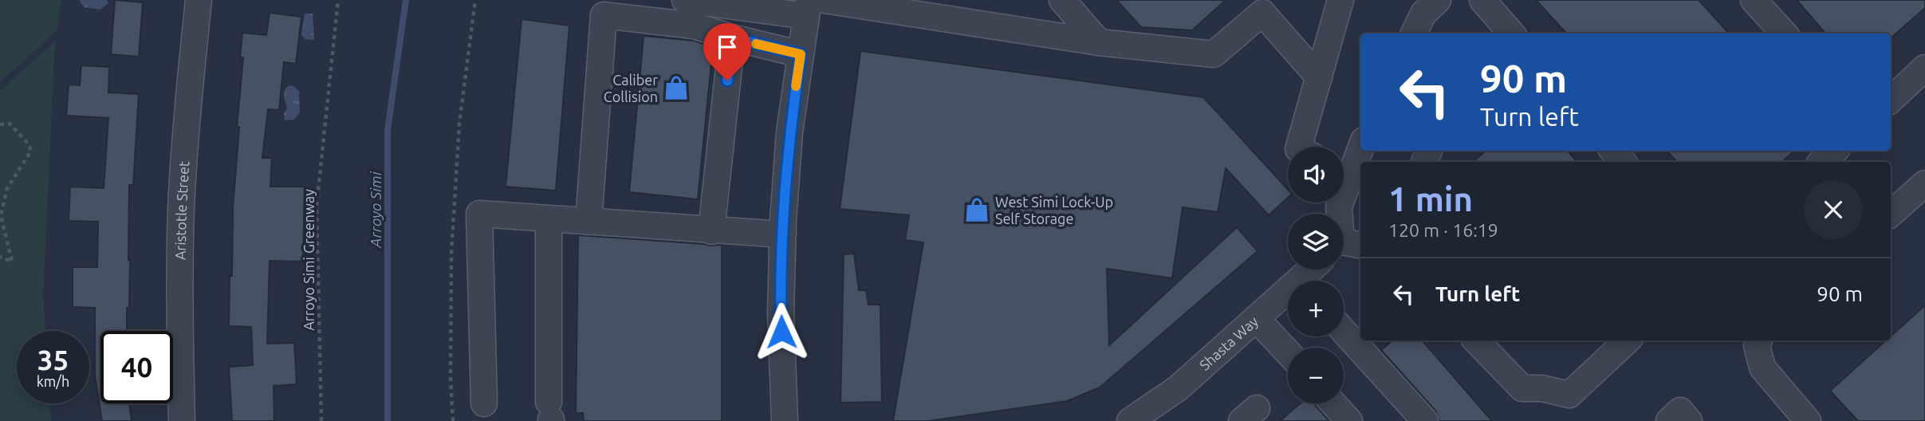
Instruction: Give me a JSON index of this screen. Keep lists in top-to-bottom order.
{
  "streets": {
    "street": ["Aristotle Street", "Shasta Way"],
    "path": ["Arroyo Simi Greenway"]
  },
  "water": ["Arroyo Simi"],
  "places": {
    "shop": ["Caliber Collision", "West Simi Lock-Up Self Storage"]
  },
  "page": {
    "turn": ["90 m", "Turn left"],
    "map_buttons": ["+", "−"],
    "heading": ["1 min", "120 m · 16:19"],
    "list": [
      {
        "name": "Turn left",
        "value": "90 m"
      }
    ],
    "speed": "35 km/h",
    "limit": "40"
  }
}
